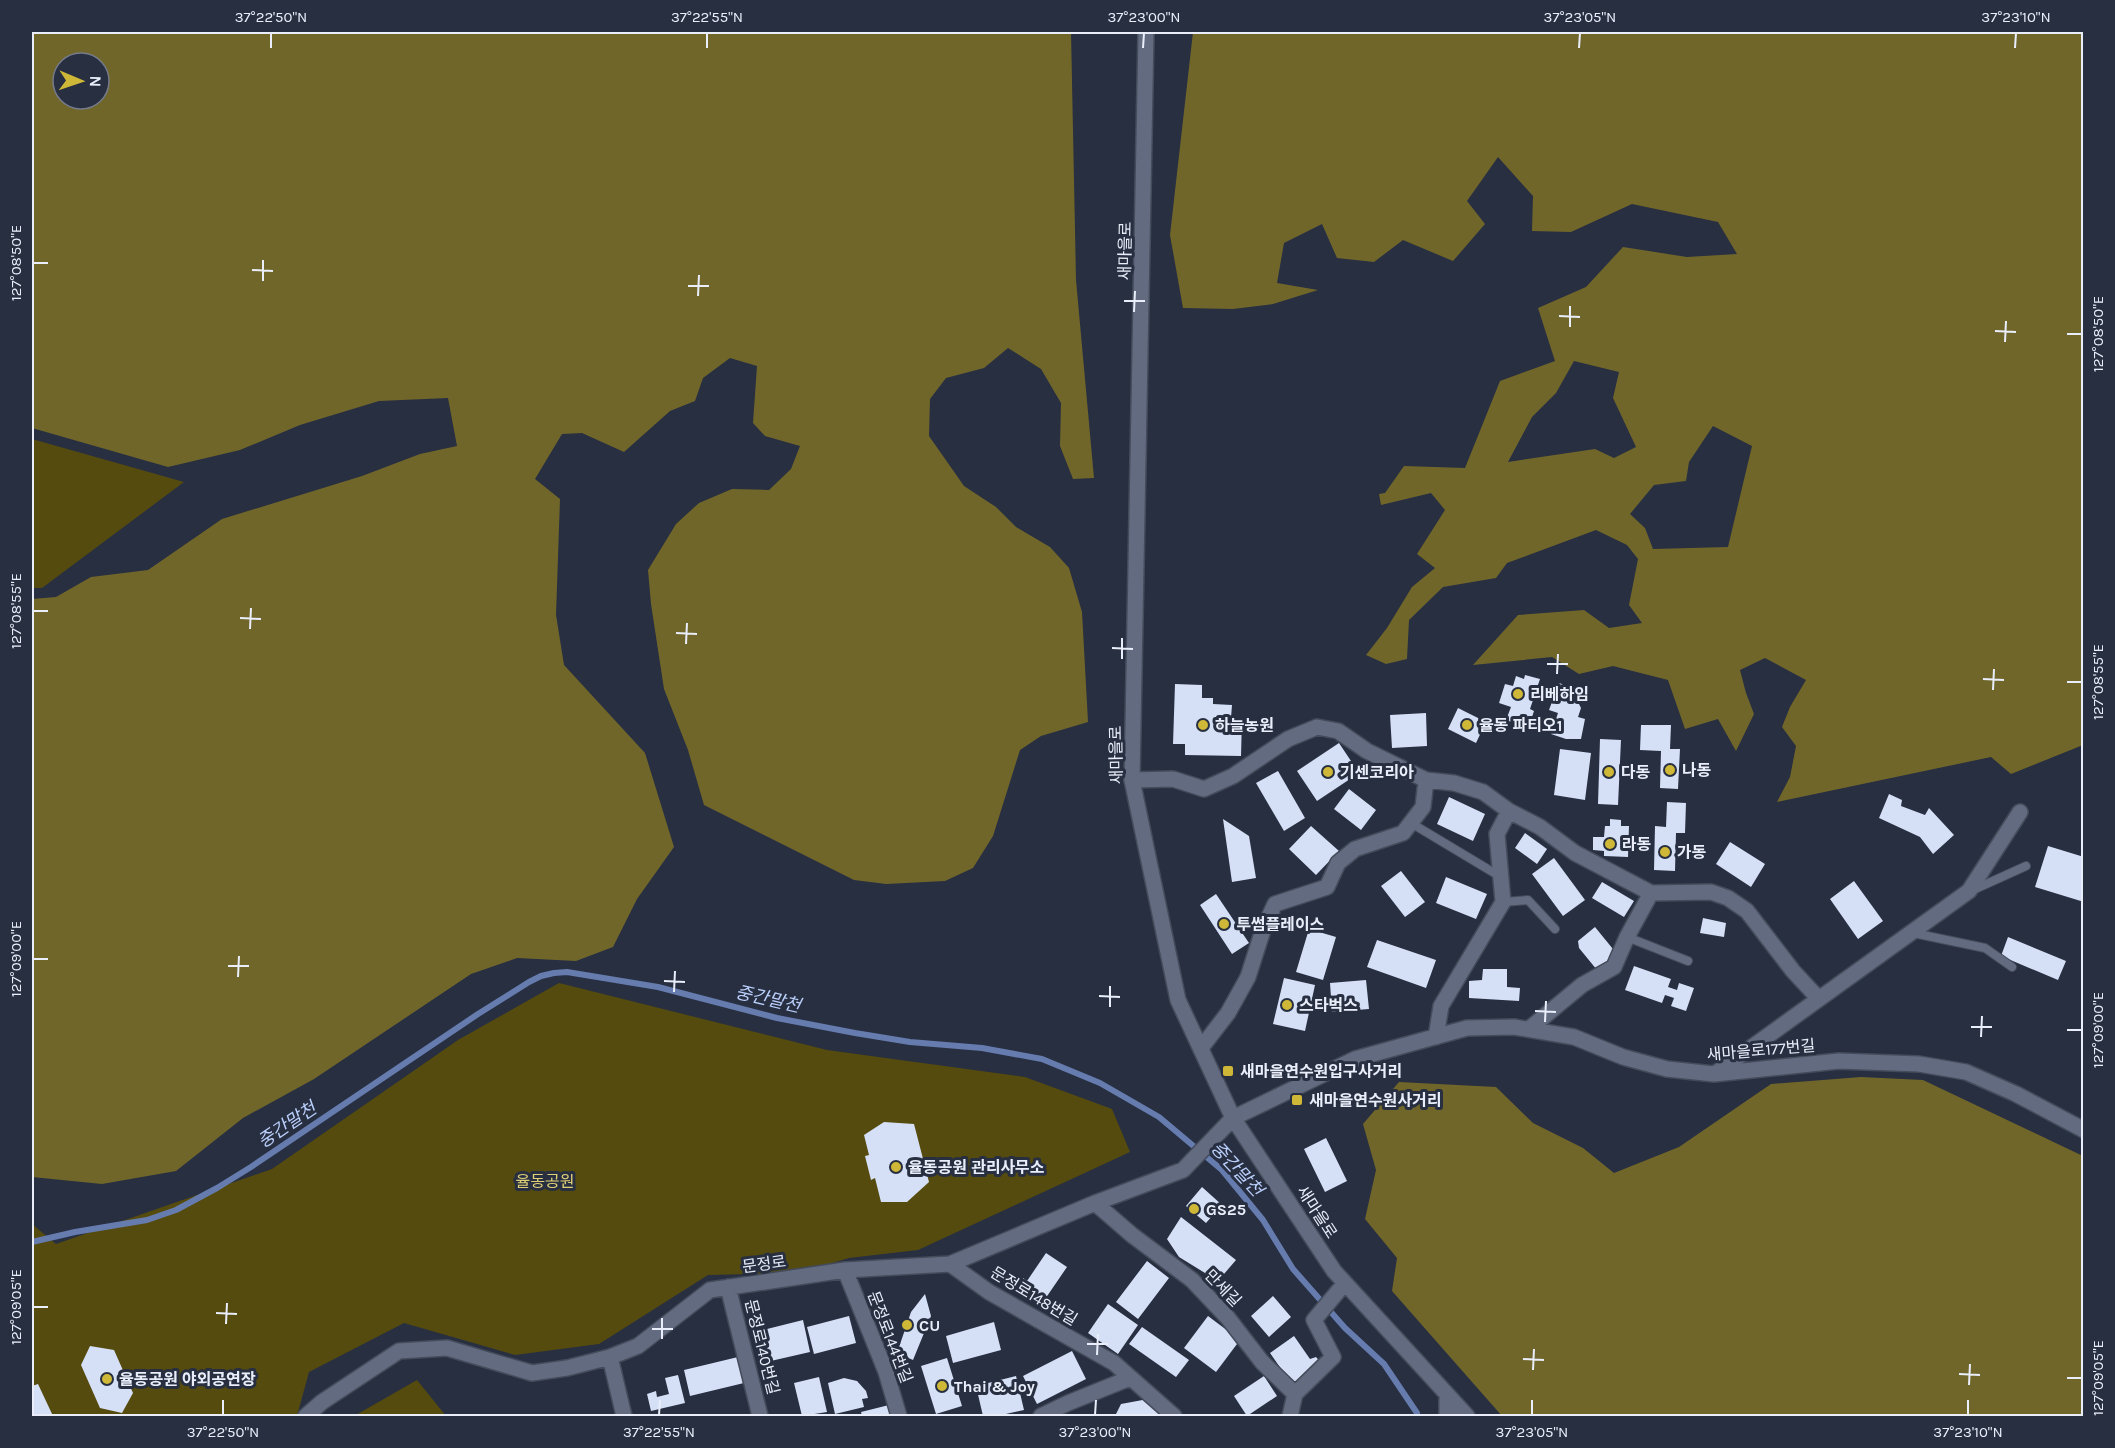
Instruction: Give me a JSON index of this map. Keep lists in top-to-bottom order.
{
  "streets": {
    "street": [
      "새마을로",
      "새마을로177번길",
      "문정로",
      "만세길",
      "문정로148번길",
      "문정로144번길",
      "문정로140번길"
    ]
  },
  "crossings": [
    ["새마을로", "새마을로177번길"],
    ["새마을로", "문정로"],
    ["새마을로177번길", "문정로"],
    ["문정로", "만세길"],
    ["문정로", "문정로148번길"],
    ["문정로", "문정로144번길"],
    ["문정로", "문정로140번길"]
  ],
  "water": ["중간말천"],
  "parks": ["율동공원"],
  "places": {
    "other": [
      "리베하임",
      "하늘농원",
      "율동 파티오1",
      "나동",
      "기센코리아",
      "다동",
      "라동",
      "가동",
      "투썸플레이스",
      "스타벅스",
      "율동공원 관리사무소",
      "GS25",
      "CU",
      "율동공원 야외공연장",
      "Thai & Joy"
    ],
    "transit": ["새마을연수원입구사거리", "새마을연수원사거리"]
  },
  "north": "right",
  "coordinates": [
    "37°22'50\"N",
    "37°22'55\"N",
    "37°23'00\"N",
    "37°23'05\"N",
    "37°23'10\"N",
    "127°08'50\"E",
    "127°08'55\"E",
    "127°09'00\"E",
    "127°09'05\"E"
  ]
}
